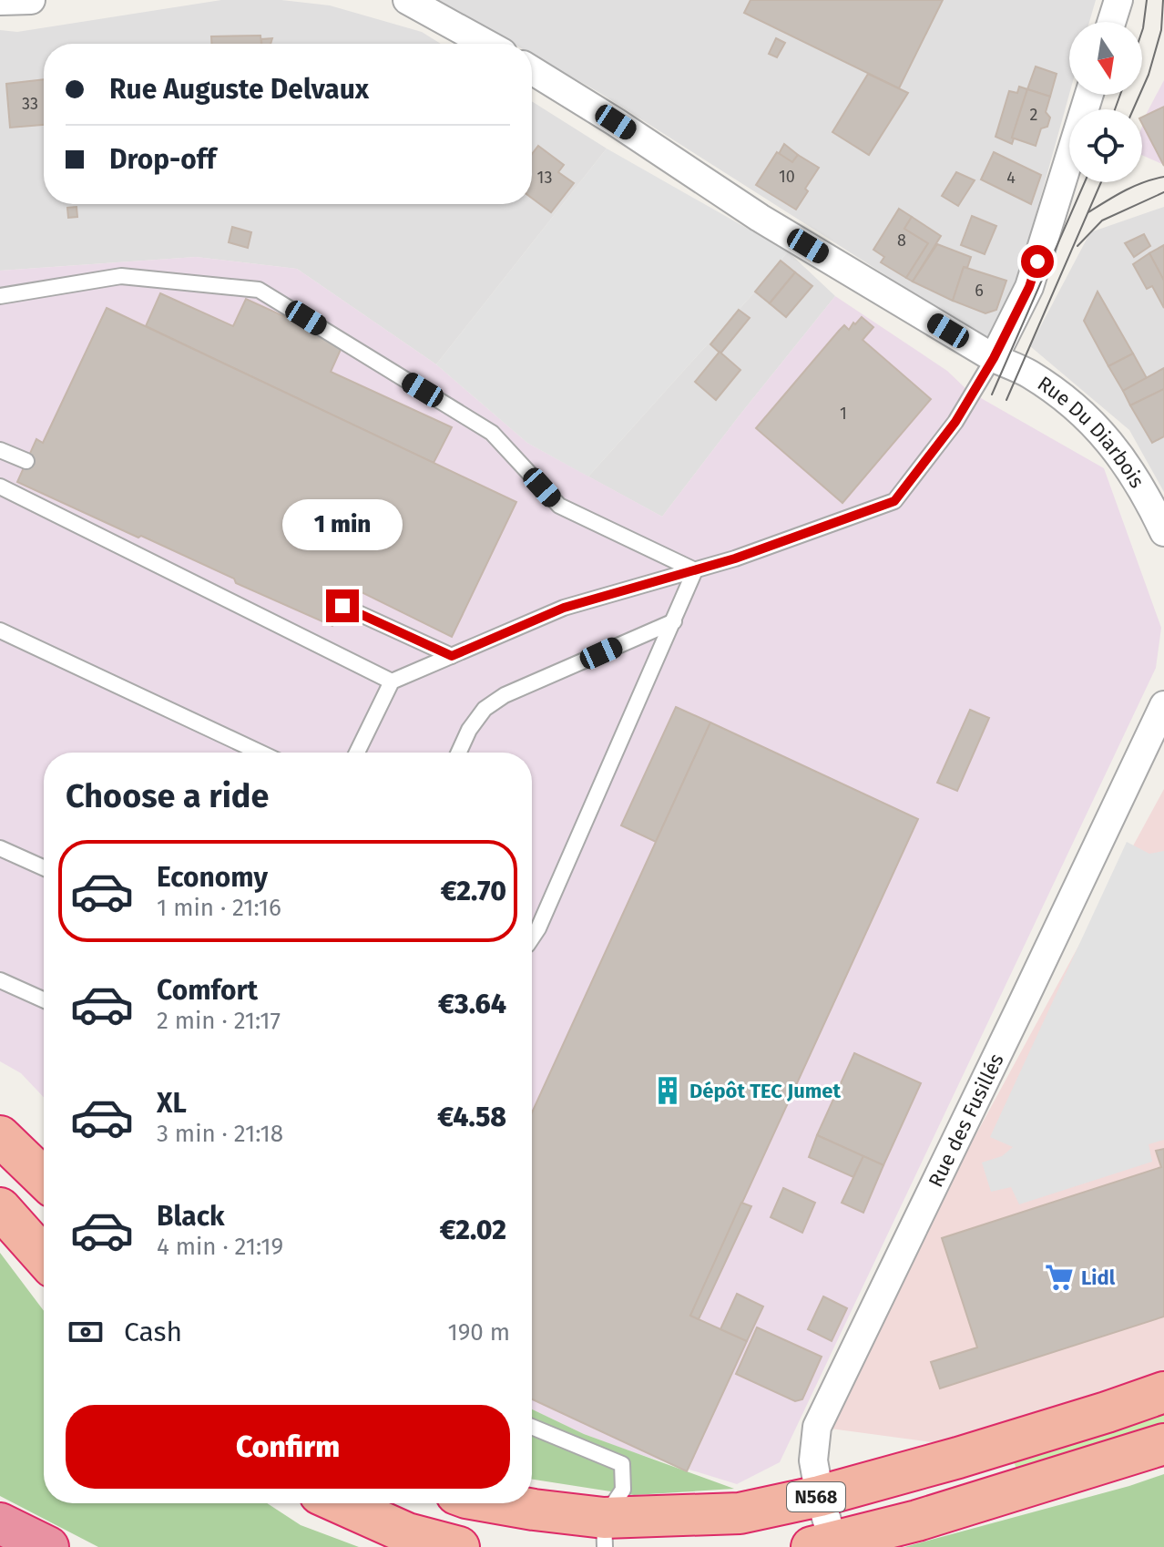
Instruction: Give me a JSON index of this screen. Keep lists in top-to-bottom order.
{
  "streets": {
    "highway": ["N568"],
    "street": ["Rue Du Diarbois", "Rue des Fusillés"]
  },
  "crossings": [
    ["Rue des Fusillés", "N568"]
  ],
  "places": {
    "building": ["Dépôt TEC Jumet"],
    "supermarket": ["Lidl"]
  },
  "house_numbers": [
    "33",
    "2",
    "10",
    "13",
    "4",
    "8",
    "6",
    "1"
  ],
  "north": "bottom",
  "page": {
    "banner": ["Rue Auguste Delvaux", "Drop-off"],
    "bubble": "1 min",
    "heading": "Choose a ride",
    "list": [
      {
        "name": "Economy",
        "note": "1 min · 21:16",
        "value": "€2.70"
      },
      {
        "name": "Comfort",
        "note": "2 min · 21:17",
        "value": "€3.64"
      },
      {
        "name": "XL",
        "note": "3 min · 21:18",
        "value": "€4.58"
      },
      {
        "name": "Black",
        "note": "4 min · 21:19",
        "value": "€2.02"
      }
    ],
    "pay": ["Cash", "190 m"],
    "buttons": "Confirm"
  }
}
